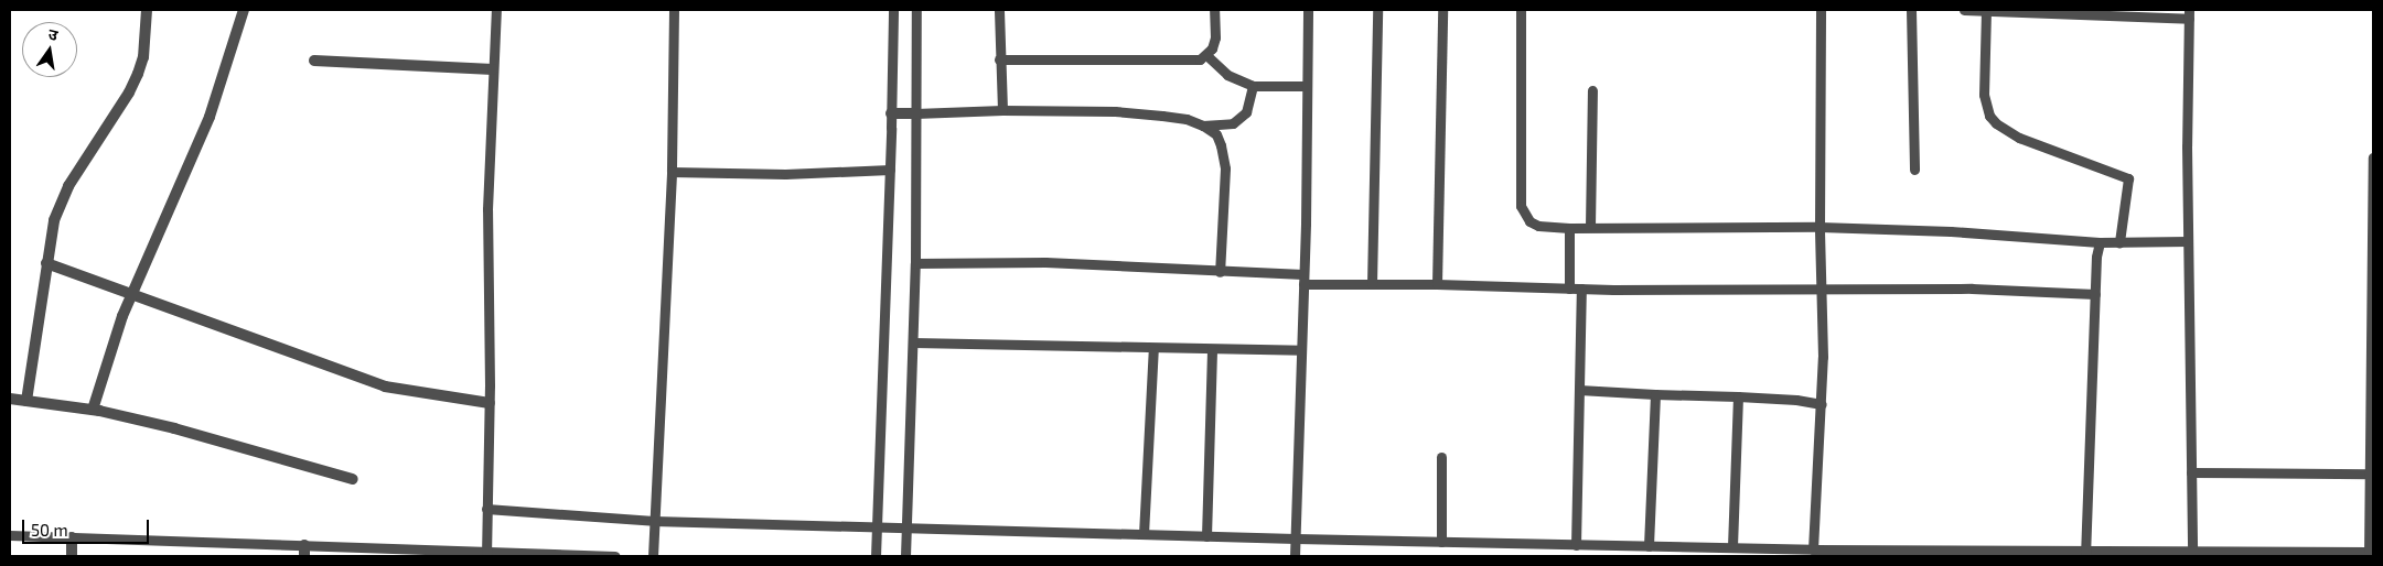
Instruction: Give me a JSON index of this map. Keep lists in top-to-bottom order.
{
  "scale_bar": "50 m",
  "north": "top"
}
